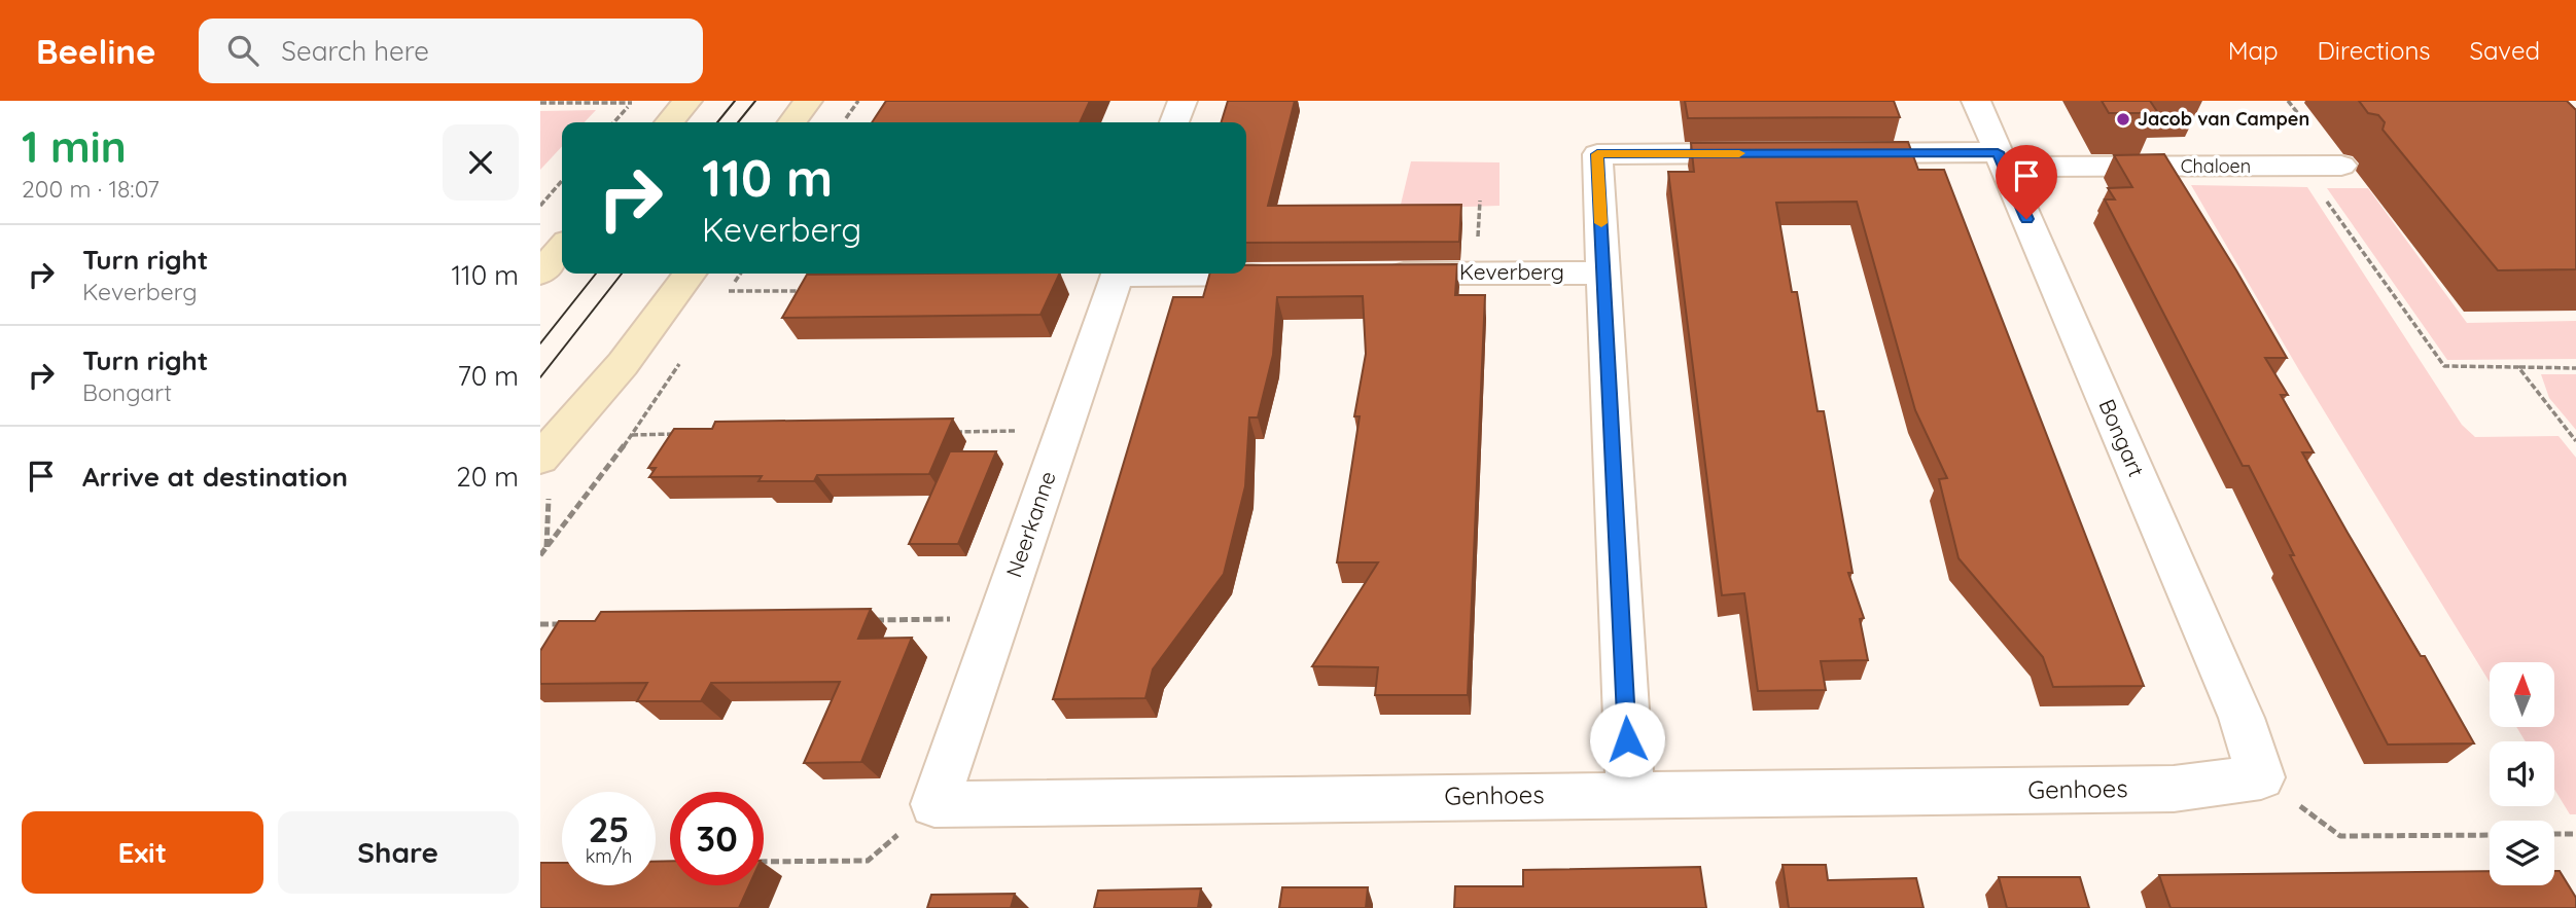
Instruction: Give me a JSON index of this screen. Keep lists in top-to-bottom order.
{
  "streets": {
    "street": [
      "Chaloen",
      "Keverberg",
      "Bongart",
      "Neerkanne",
      "Genhoes"
    ]
  },
  "crossings": [
    ["Chaloen", "Bongart"],
    ["Bongart", "Genhoes"],
    ["Neerkanne", "Genhoes"]
  ],
  "places": ["Jacob van Campen"],
  "north": "top",
  "page": {
    "header": "Beeline",
    "search": "Search here",
    "nav": ["Map", "Directions", "Saved"],
    "heading": ["1 min", "200 m · 18:07"],
    "turn": ["110 m", "Keverberg"],
    "list": [
      {
        "name": "Turn right",
        "note": "Keverberg",
        "value": "110 m"
      },
      {
        "name": "Turn right",
        "note": "Bongart",
        "value": "70 m"
      },
      {
        "name": "Arrive at destination",
        "value": "20 m"
      }
    ],
    "speed": "25 km/h",
    "limit": "30",
    "buttons": ["Exit", "Share"]
  }
}
